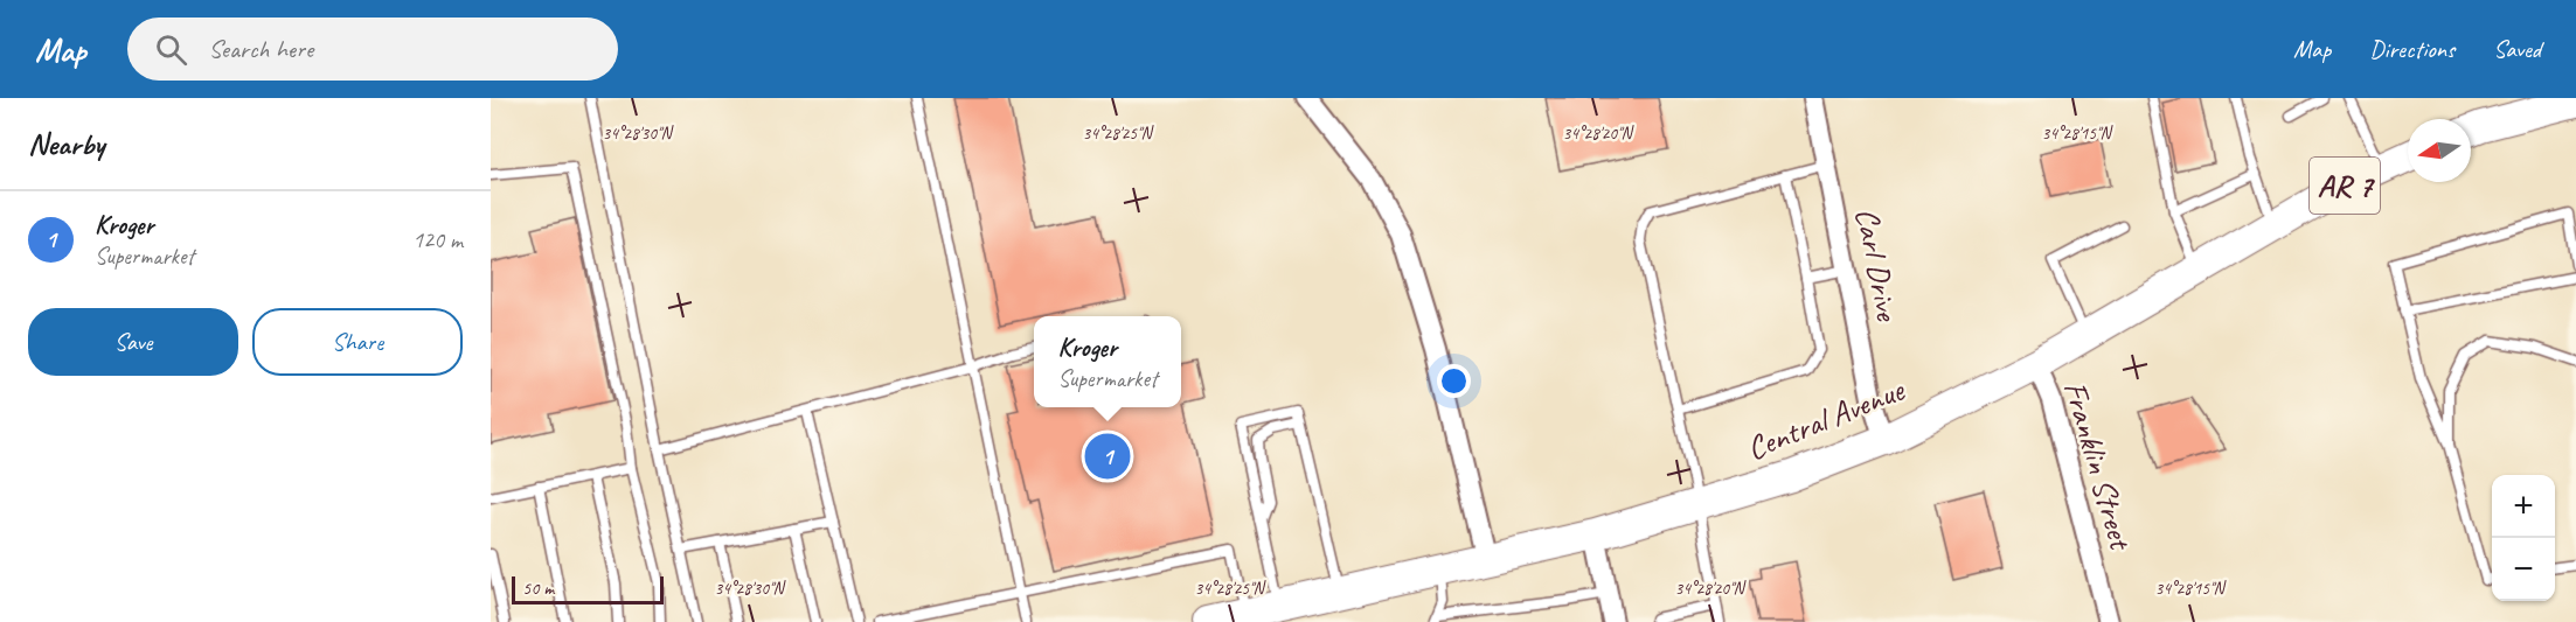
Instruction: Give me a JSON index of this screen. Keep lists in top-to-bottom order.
{
  "streets": {
    "main road": ["AR 7", "Central Avenue"],
    "street": ["Carl Drive", "Franklin Street"]
  },
  "crossings": [
    ["Carl Drive", "Central Avenue"],
    ["Central Avenue", "Franklin Street"]
  ],
  "scale_bar": "50 m",
  "north": "left",
  "page": {
    "header": "Map",
    "search": "Search here",
    "nav": ["Map", "Directions", "Saved"],
    "heading": "Nearby",
    "list": [
      {
        "mark": "1",
        "name": "Kroger",
        "note": "Supermarket",
        "value": "120 m"
      }
    ],
    "buttons": ["Save", "Share"],
    "popup": ["Kroger", "Supermarket"],
    "pins": "1",
    "map_buttons": ["+", "−"],
    "scale": "50 m"
  },
  "coordinates": [
    "34°28'30\"N",
    "34°28'25\"N",
    "34°28'20\"N",
    "34°28'15\"N"
  ]
}
